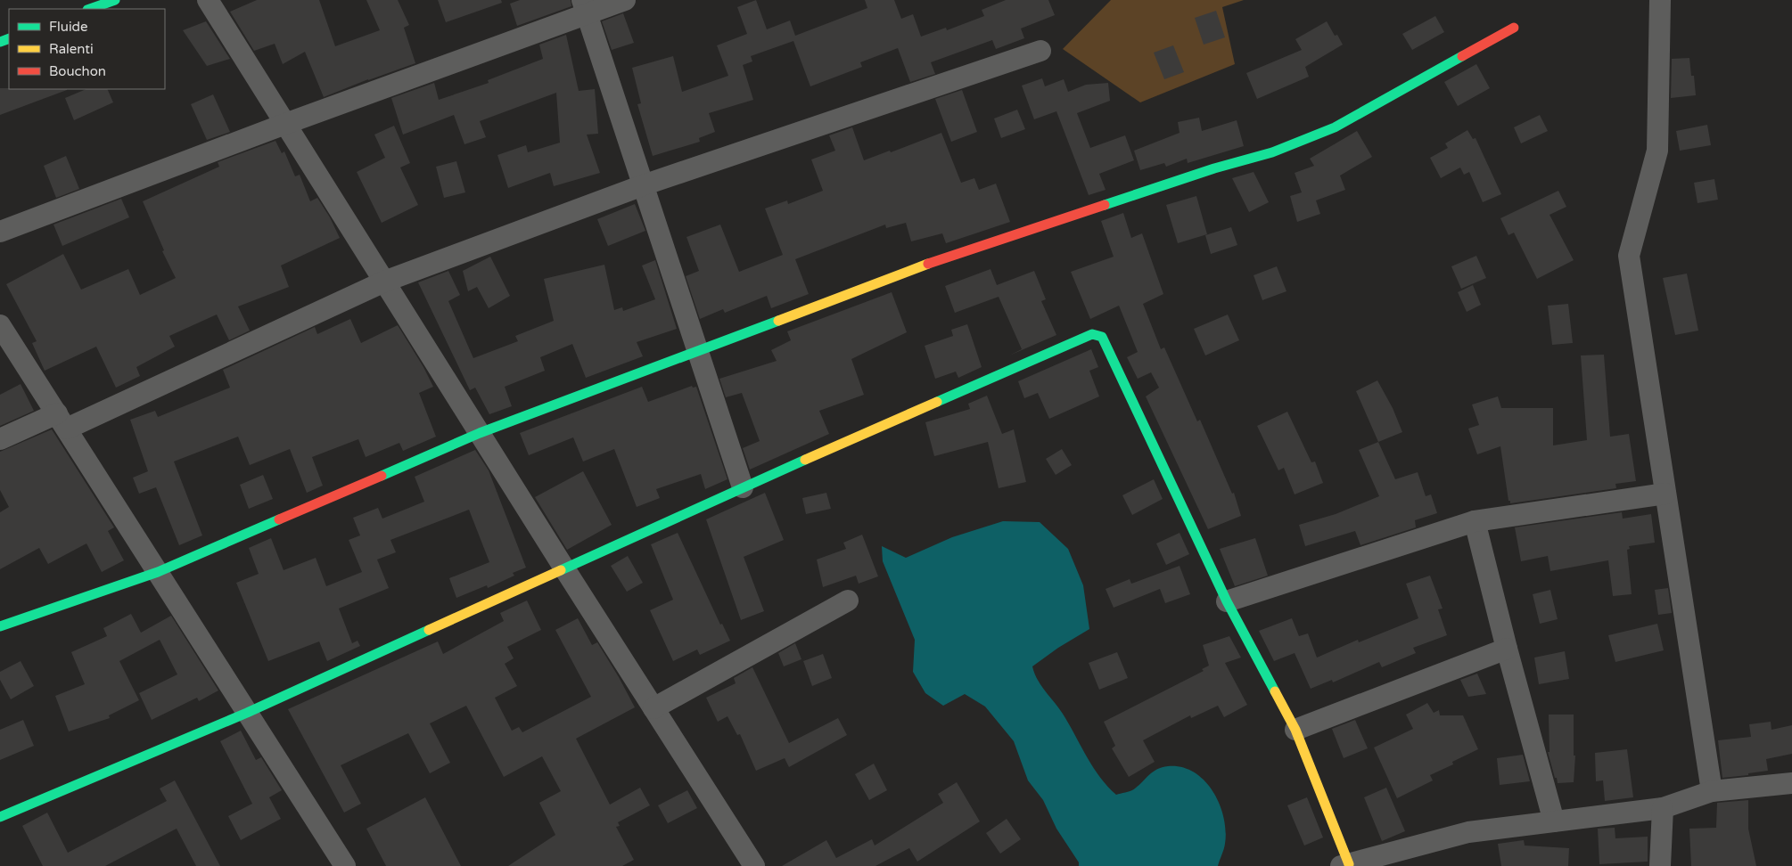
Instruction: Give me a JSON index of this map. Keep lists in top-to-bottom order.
{
  "legend": ["Fluide", "Ralenti", "Bouchon"]
}
